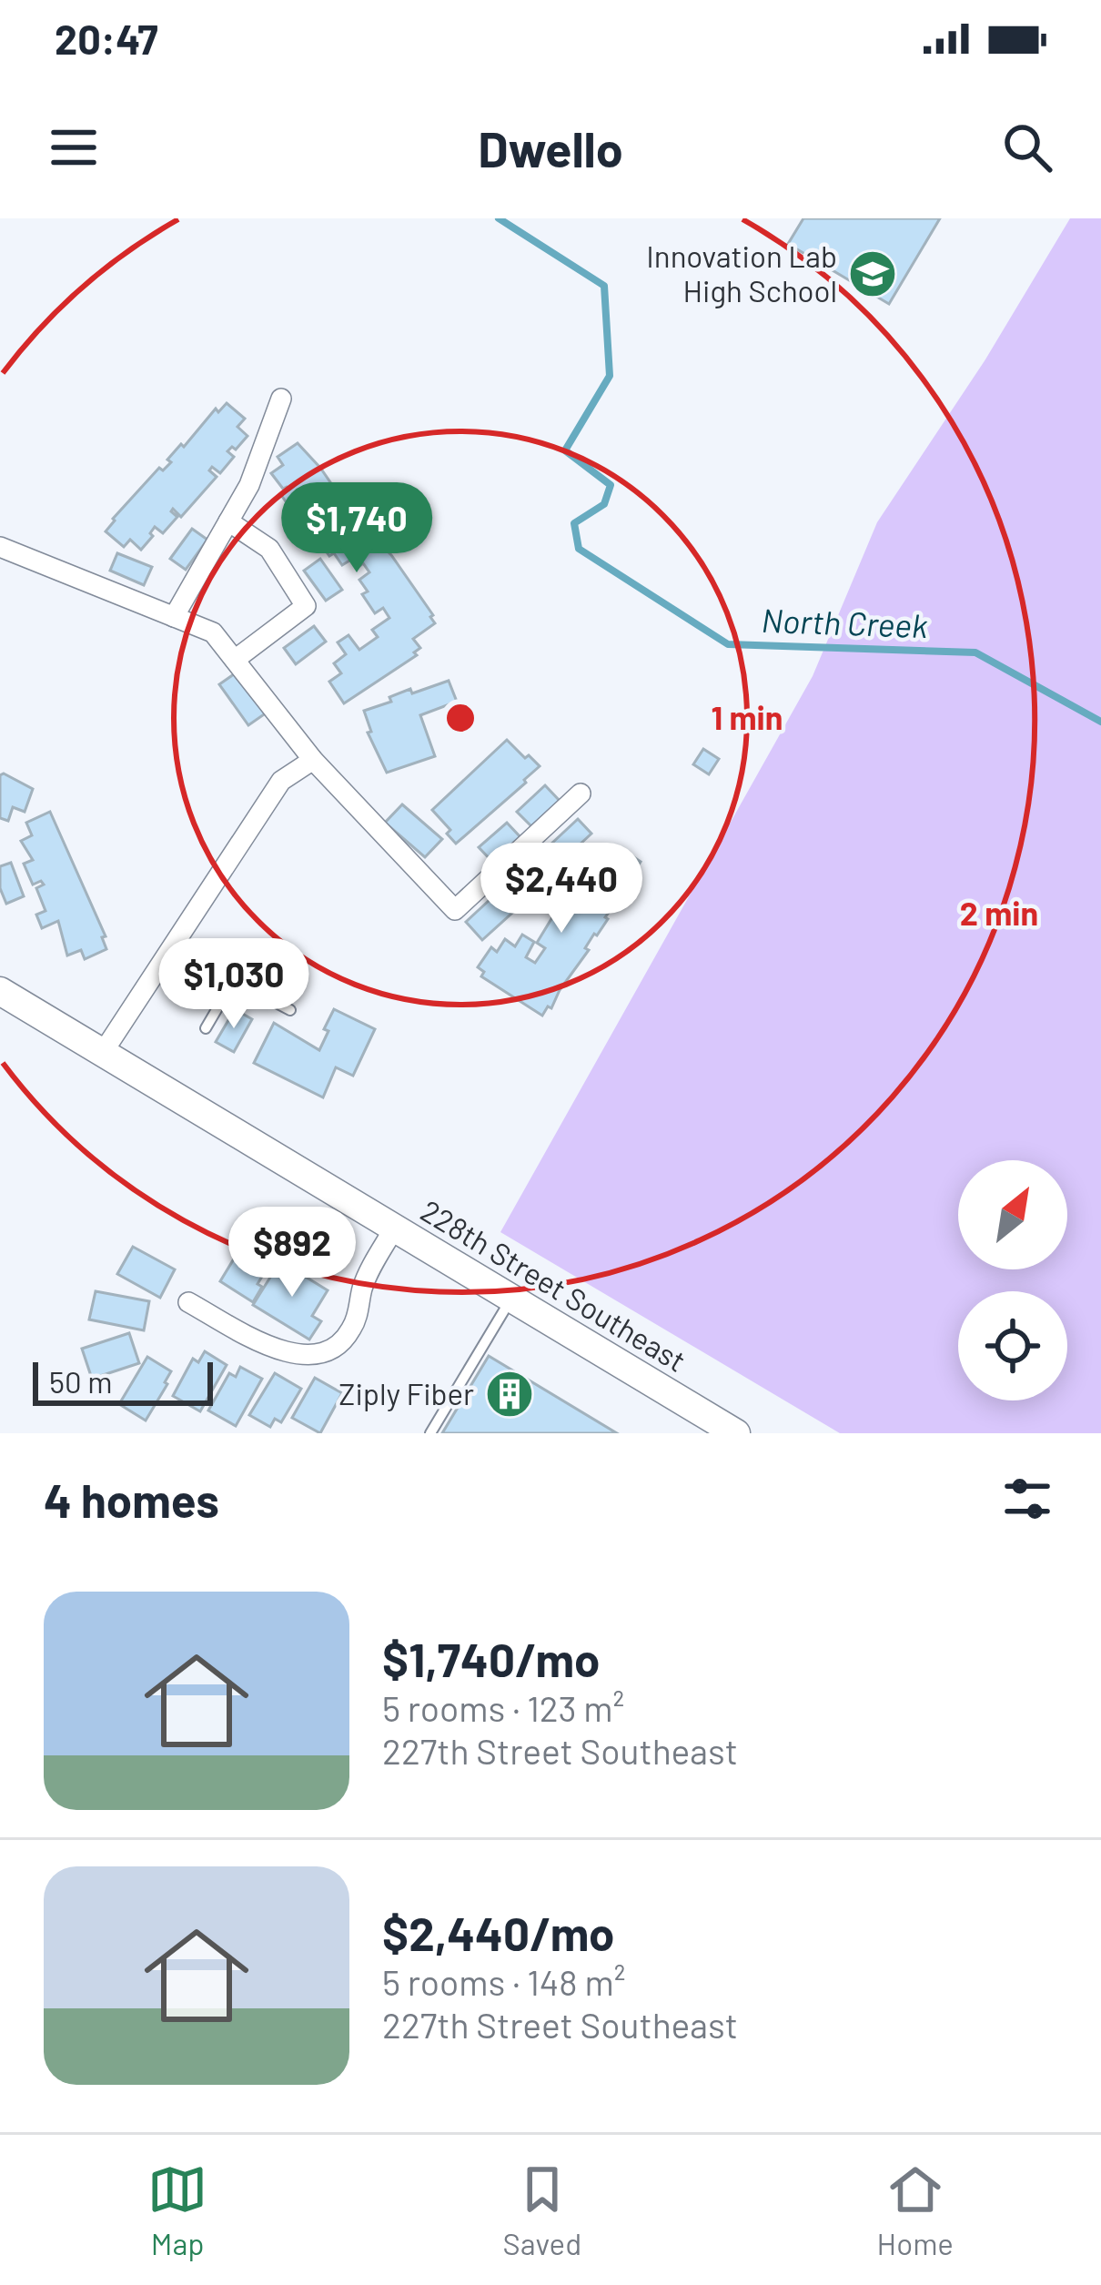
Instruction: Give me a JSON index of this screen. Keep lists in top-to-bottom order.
{
  "streets": {
    "main road": ["228th Street Southeast"]
  },
  "water": ["North Creek"],
  "places": {
    "school or university": ["Innovation Lab High School"],
    "building": ["Ziply Fiber"]
  },
  "scale_bar": "50 m",
  "north": "top right",
  "page": {
    "status": "20:47",
    "header": "Dwello",
    "price": [
      "$1,740",
      "$2,440",
      "$1,030",
      "$892"
    ],
    "scale": "50 m",
    "heading": "4 homes",
    "list": [
      {
        "name": "$1,740/mo",
        "note": "5 rooms · 123 m² · 227th Street Southeast"
      },
      {
        "name": "$2,440/mo",
        "note": "5 rooms · 148 m² · 227th Street Southeast"
      }
    ],
    "tabs": ["Map", "Saved", "Home"]
  },
  "rings": ["1 min", "2 min"]
}
